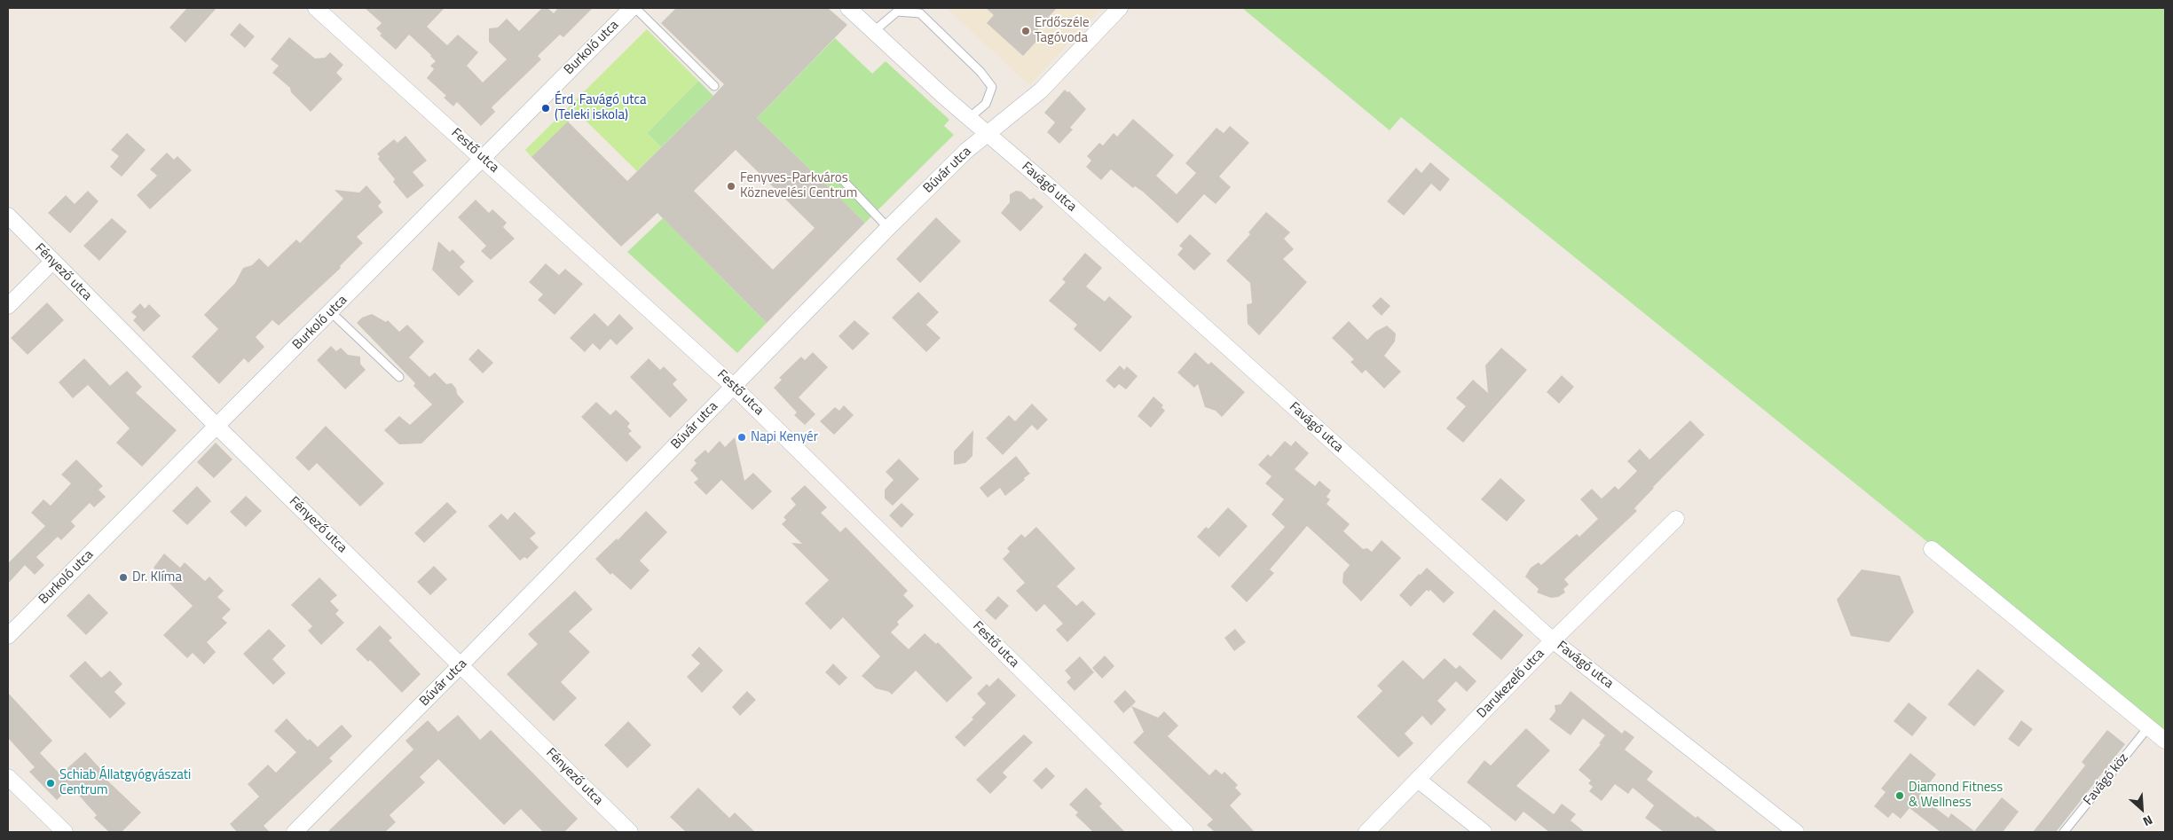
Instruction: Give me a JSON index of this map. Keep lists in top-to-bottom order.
{
  "streets": {
    "street": [
      "Burkoló utca",
      "Festő utca",
      "Búvár utca",
      "Favágó utca",
      "Fényező utca",
      "Darukezelő utca"
    ],
    "lane": ["Favágó köz"]
  },
  "crossings": [
    ["Burkoló utca", "Festő utca"],
    ["Burkoló utca", "Fényező utca"],
    ["Festő utca", "Búvár utca"],
    ["Búvár utca", "Favágó utca"],
    ["Búvár utca", "Fényező utca"],
    ["Favágó utca", "Darukezelő utca"]
  ],
  "places": [
    "Erdőszéle Tagóvoda",
    "Érd, Favágó utca (Teleki iskola)",
    "Fenyves-Parkváros Köznevelési Centrum",
    "Napi Kenyér",
    "Dr. Klíma",
    "Schiab Állatgyógyászati Centrum",
    "Diamond Fitness & Wellness"
  ],
  "north": "bottom right"
}
